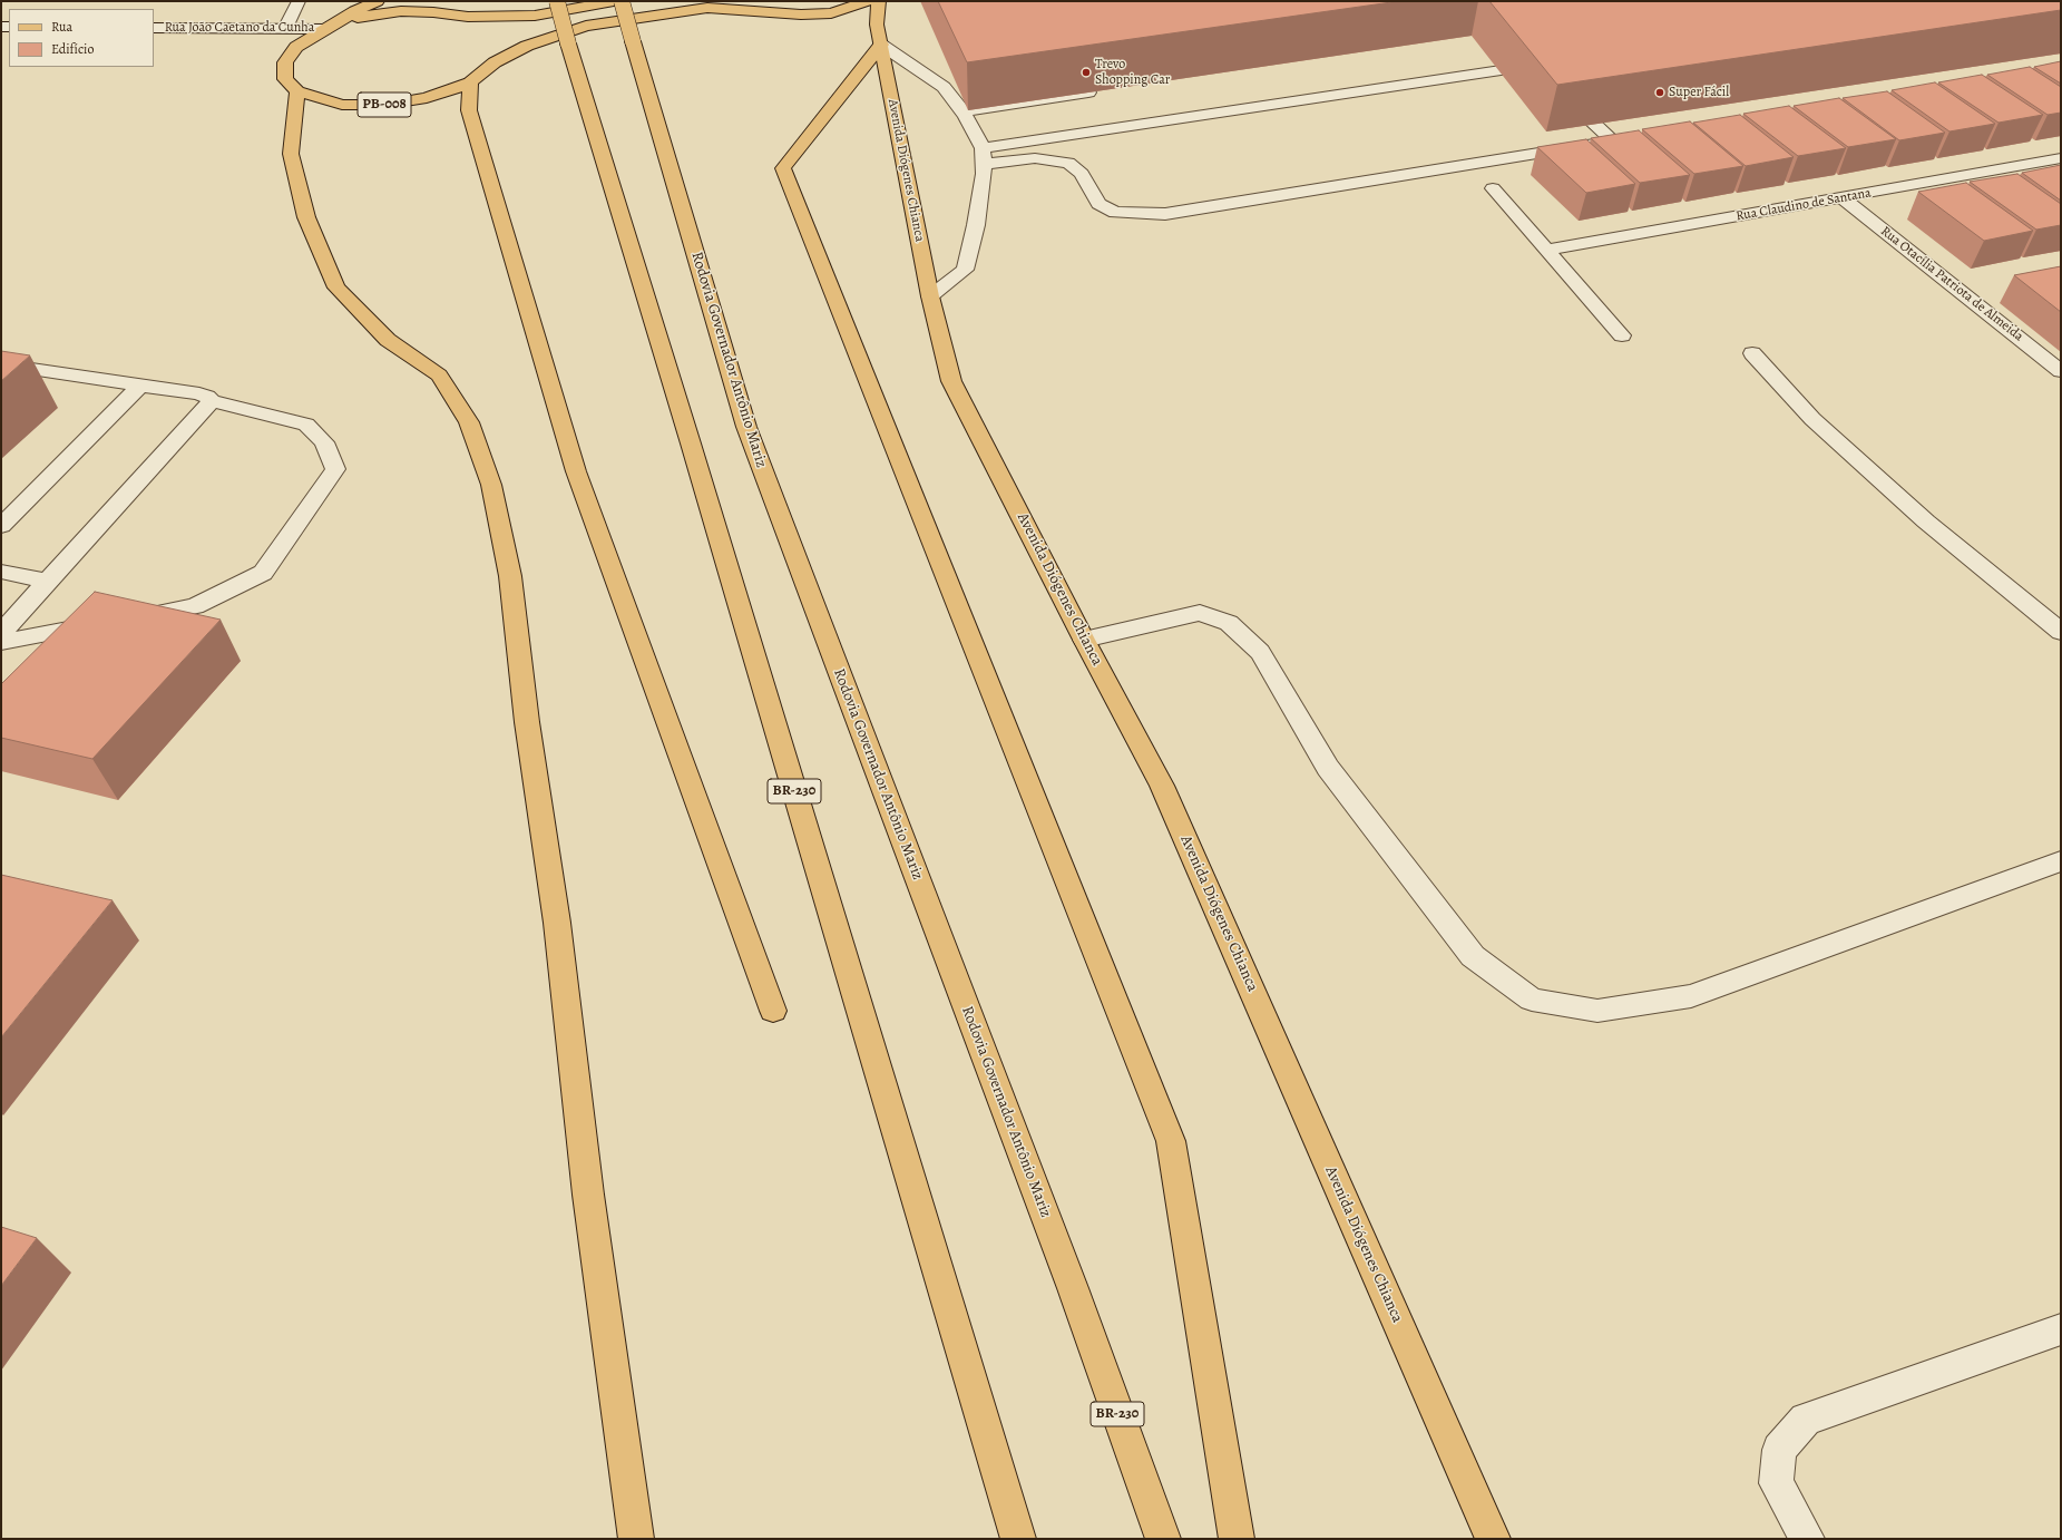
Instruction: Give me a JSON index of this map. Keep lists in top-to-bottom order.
{
  "streets": {
    "main road": [
      "PB-008",
      "Avenida Diógenes Chianca",
      "Rodovia Governador Antônio Mariz",
      "BR-230"
    ],
    "street": ["Rua João Caetano da Cunha", "Rua Claudino de Santana", "Rua Otacília Patriota de Almeida"]
  },
  "crossings": [
    ["Rua Claudino de Santana", "Rua Otacília Patriota de Almeida"]
  ],
  "places": ["Trevo Shopping Car", "Super Fácil"],
  "legend": ["Rua", "Edifício"]
}
